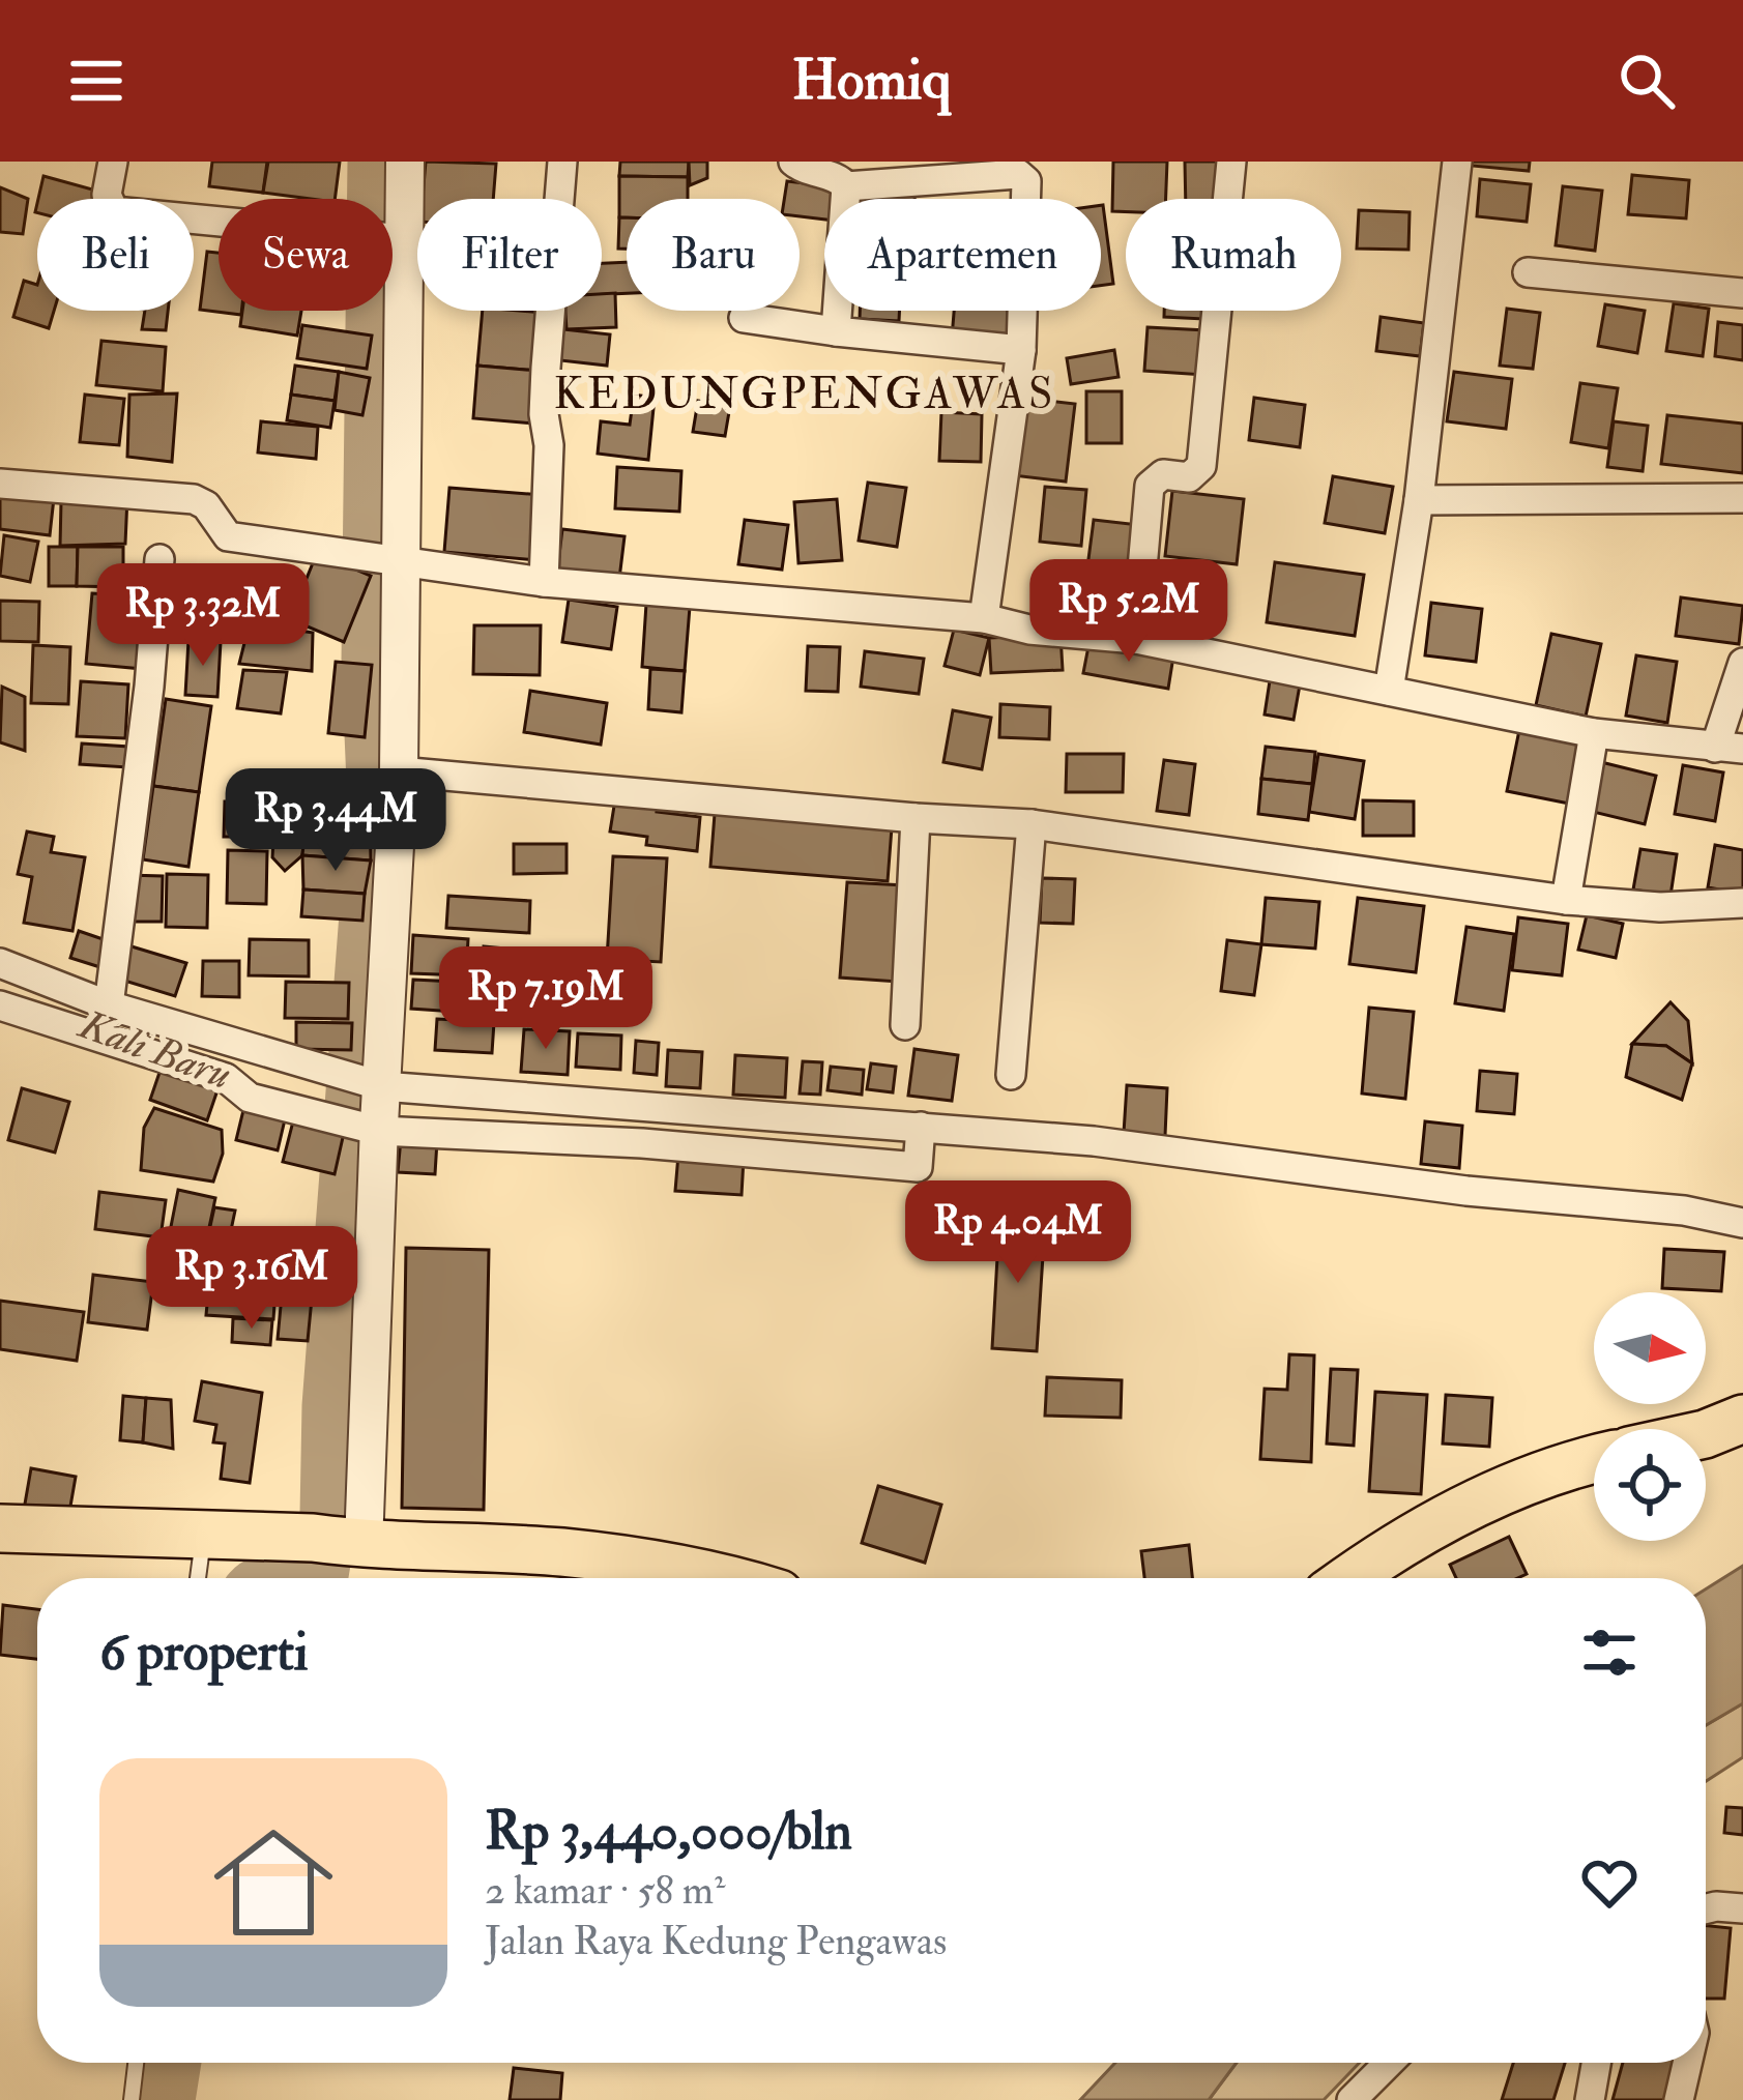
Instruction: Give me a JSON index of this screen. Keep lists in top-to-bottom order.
{
  "districts": ["KEDUNGPENGAWAS"],
  "water": ["Kali Baru"],
  "north": "right",
  "page": {
    "header": "Homiq",
    "chip": [
      "Beli",
      "Sewa",
      "Filter",
      "Baru",
      "Apartemen",
      "Rumah"
    ],
    "price": [
      "Rp 5.2M",
      "Rp 3.32M",
      "Rp 3.44M",
      "Rp 7.19M",
      "Rp 4.04M",
      "Rp 3.16M"
    ],
    "heading": "6 properti",
    "list": [
      {
        "name": "Rp 3,440,000/bln",
        "note": "2 kamar · 58 m² · Jalan Raya Kedung Pengawas"
      }
    ]
  }
}
